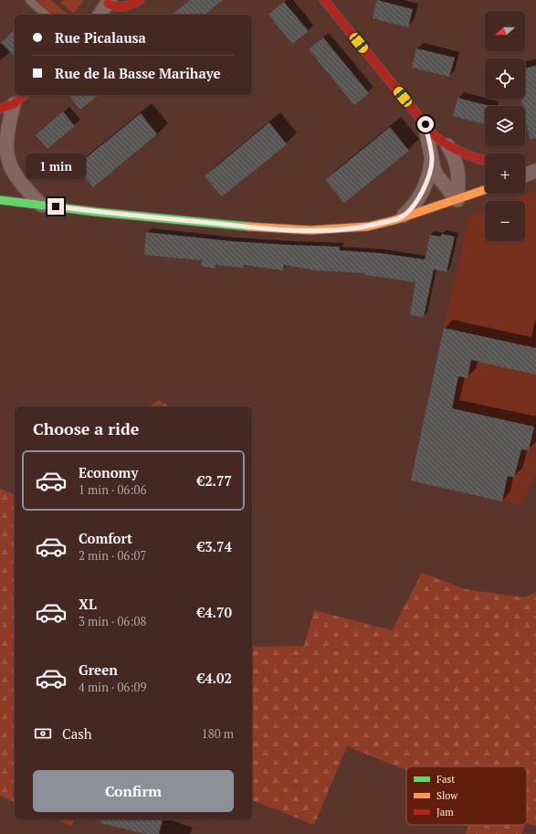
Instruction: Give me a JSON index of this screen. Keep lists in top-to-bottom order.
{
  "legend": ["Fast", "Slow", "Jam"],
  "north": "left",
  "page": {
    "map_buttons": ["+", "−"],
    "banner": ["Rue Picalausa", "Rue de la Basse Marihaye"],
    "bubble": "1 min",
    "heading": "Choose a ride",
    "list": [
      {
        "name": "Economy",
        "note": "1 min · 06:06",
        "value": "€2.77"
      },
      {
        "name": "Comfort",
        "note": "2 min · 06:07",
        "value": "€3.74"
      },
      {
        "name": "XL",
        "note": "3 min · 06:08",
        "value": "€4.70"
      },
      {
        "name": "Green",
        "note": "4 min · 06:09",
        "value": "€4.02"
      }
    ],
    "pay": ["Cash", "180 m"],
    "buttons": "Confirm"
  }
}
